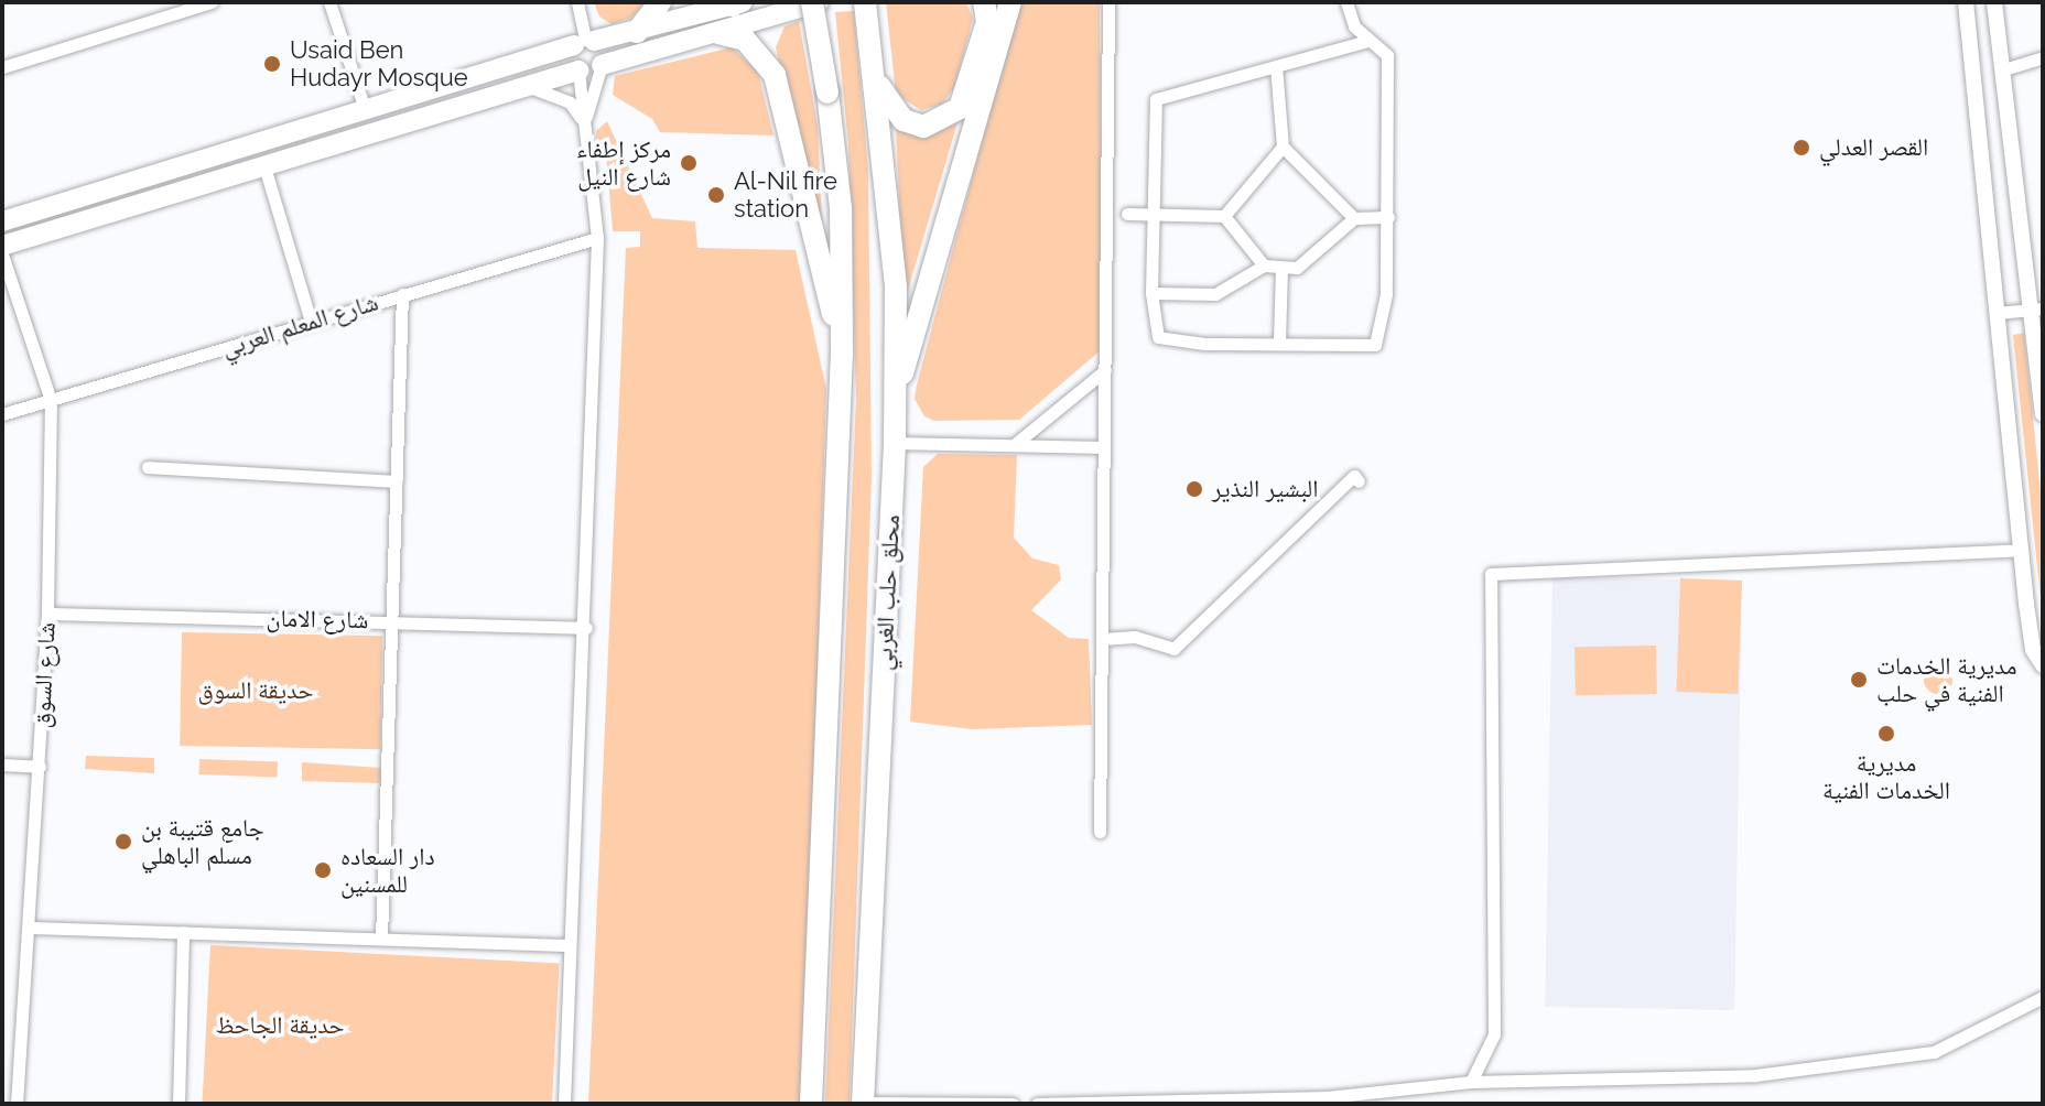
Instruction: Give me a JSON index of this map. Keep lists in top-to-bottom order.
{
  "streets": {
    "highway": ["محلق حلب الغربي"],
    "street": ["شارع المعلم العربي", "شارع الامان", "شارع السوق"]
  },
  "crossings": [
    ["شارع المعلم العربي", "شارع السوق"],
    ["شارع الامان", "شارع السوق"]
  ],
  "parks": ["حديقة السوق", "حديقة الجاحظ"],
  "places": [
    "Usaid Ben Hudayr Mosque",
    "القصر العدلي",
    "مركز إطفاء شارع النيل",
    "Al-Nil fire station",
    "البشير النذير",
    "مديرية الخدمات الفنية في حلب",
    "مديرية الخدمات الفنية",
    "جامع قتيبة بن مسلم الباهلي",
    "دار السعاده للمسنين"
  ]
}
